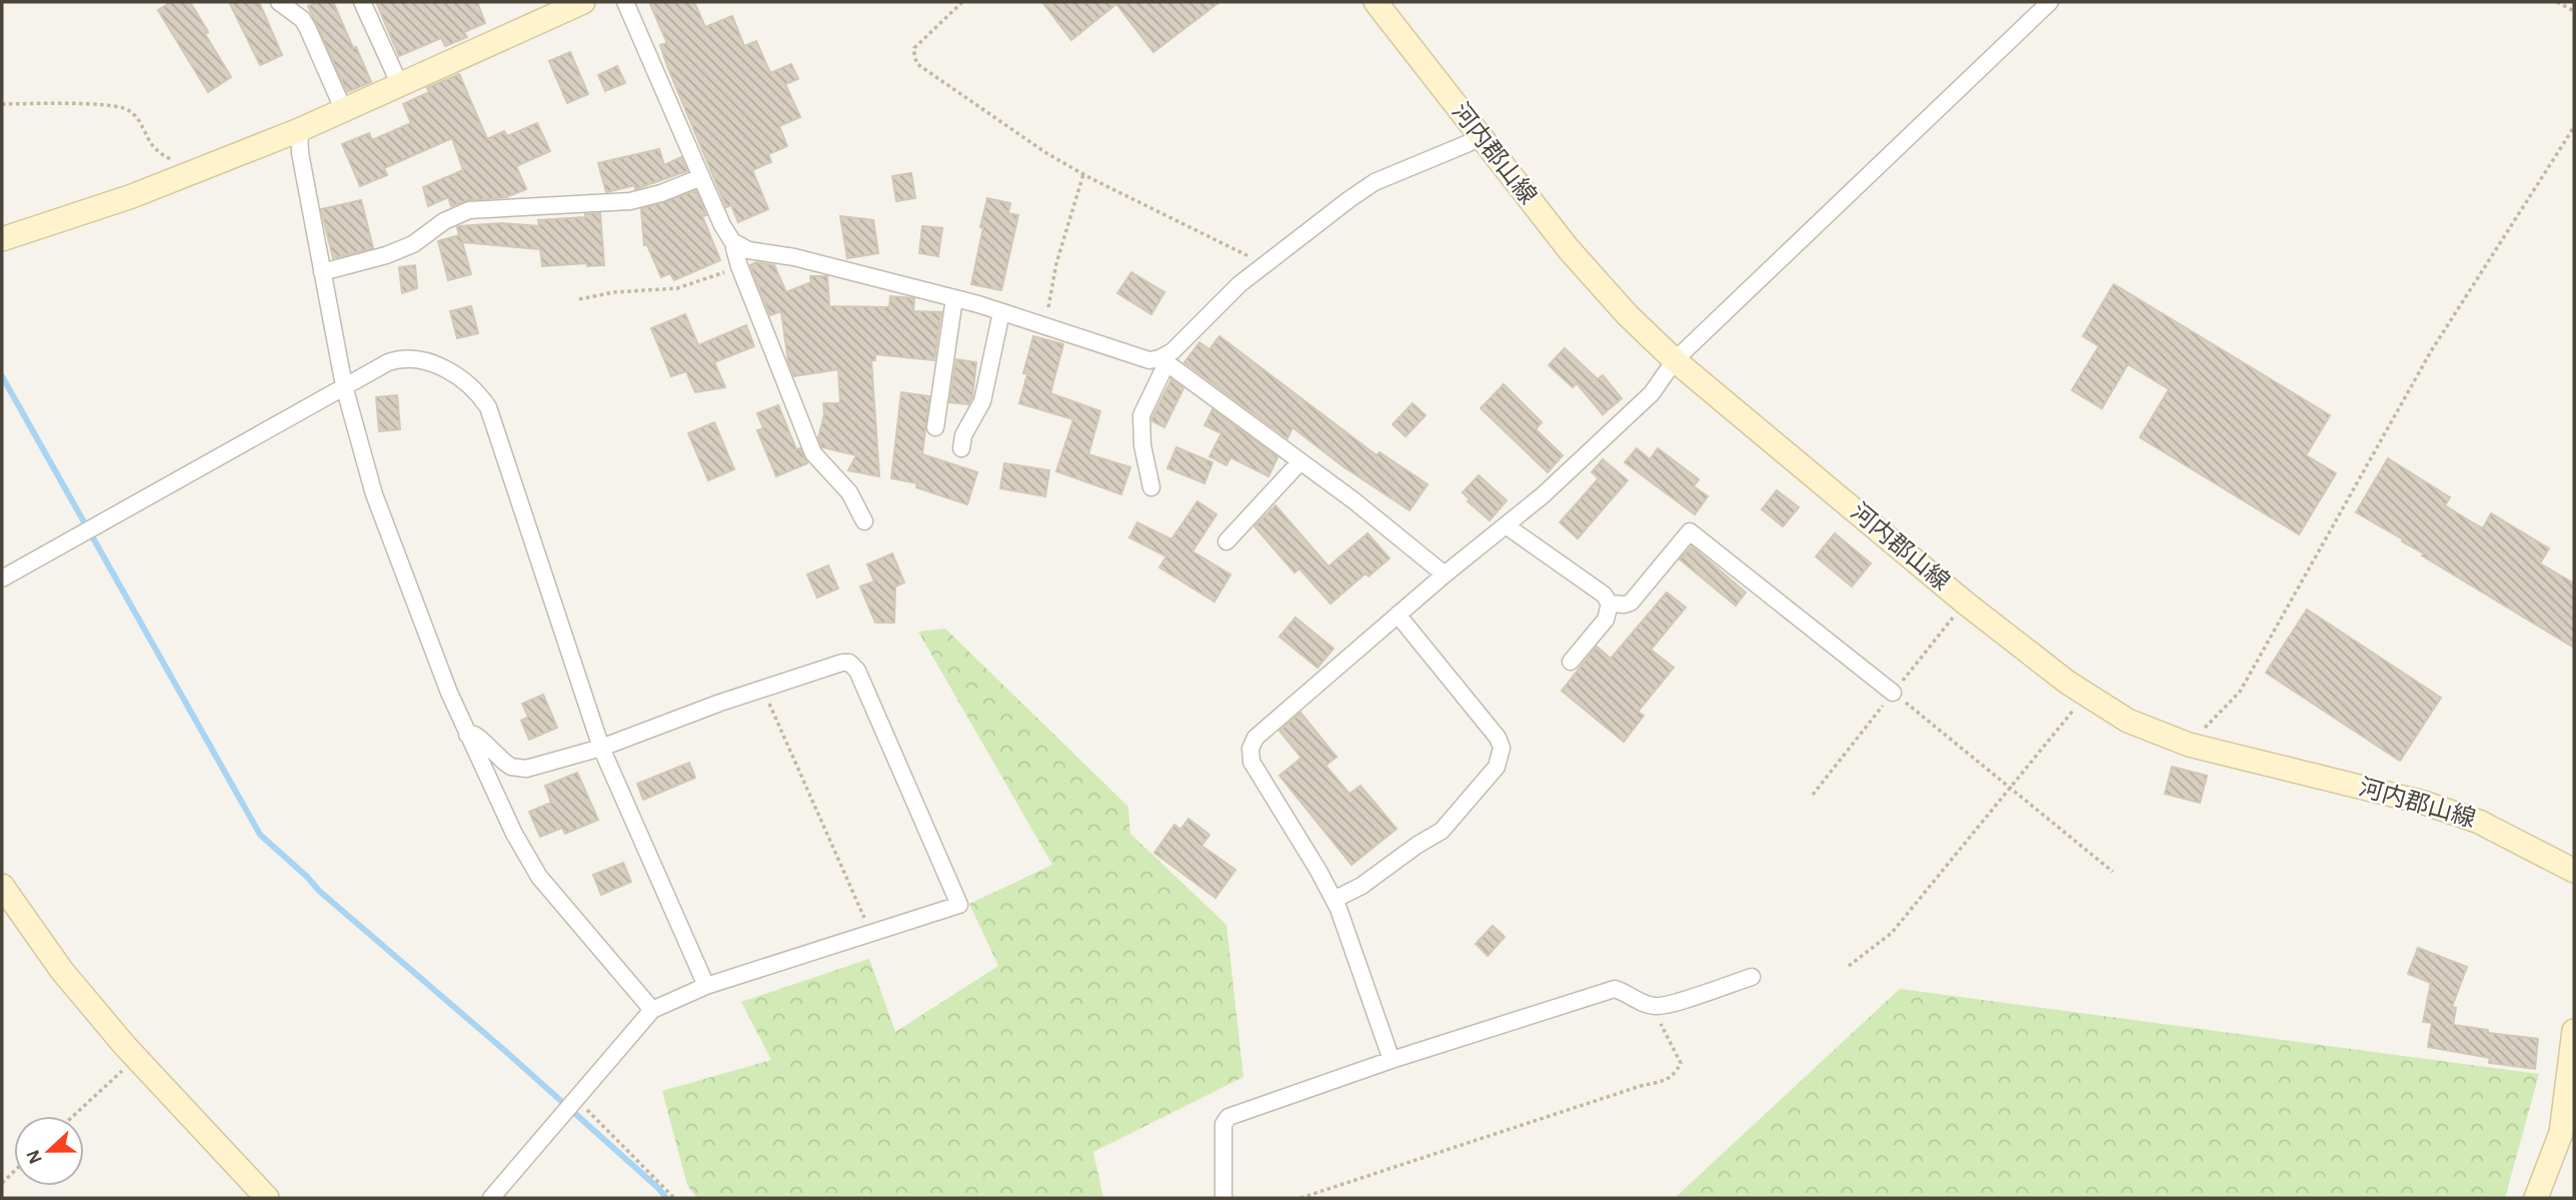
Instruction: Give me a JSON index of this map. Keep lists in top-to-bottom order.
{
  "streets": {
    "main road": ["河内郡山線"]
  },
  "north": "left"
}
